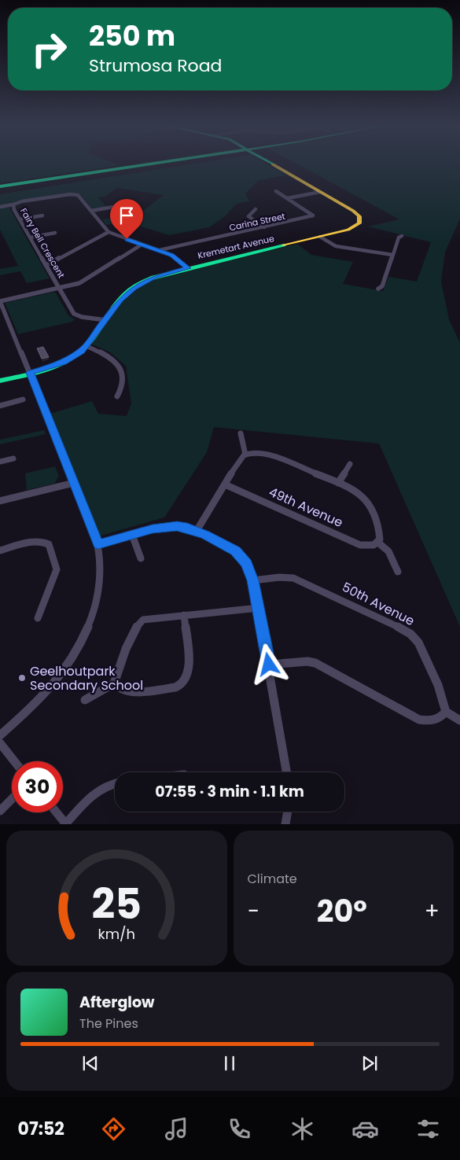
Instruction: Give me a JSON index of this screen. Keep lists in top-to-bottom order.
{
  "streets": {
    "street": [
      "Carina Street",
      "Fairy Bell Crescent",
      "Kremetart Avenue",
      "49th Avenue",
      "50th Avenue"
    ]
  },
  "crossings": [
    ["Carina Street", "Fairy Bell Crescent"],
    ["Fairy Bell Crescent", "Kremetart Avenue"]
  ],
  "places": ["Geelhoutpark Secondary School"],
  "page": {
    "turn": ["250 m", "Strumosa Road"],
    "limit": "30",
    "trip": "07:55 · 3 min · 1.1 km",
    "tile": "Climate",
    "heat": ["−", "20°", "+"],
    "song": ["Afterglow", "The Pines"],
    "tabs": "07:52",
    "gauge": ["25", "km/h"]
  }
}
